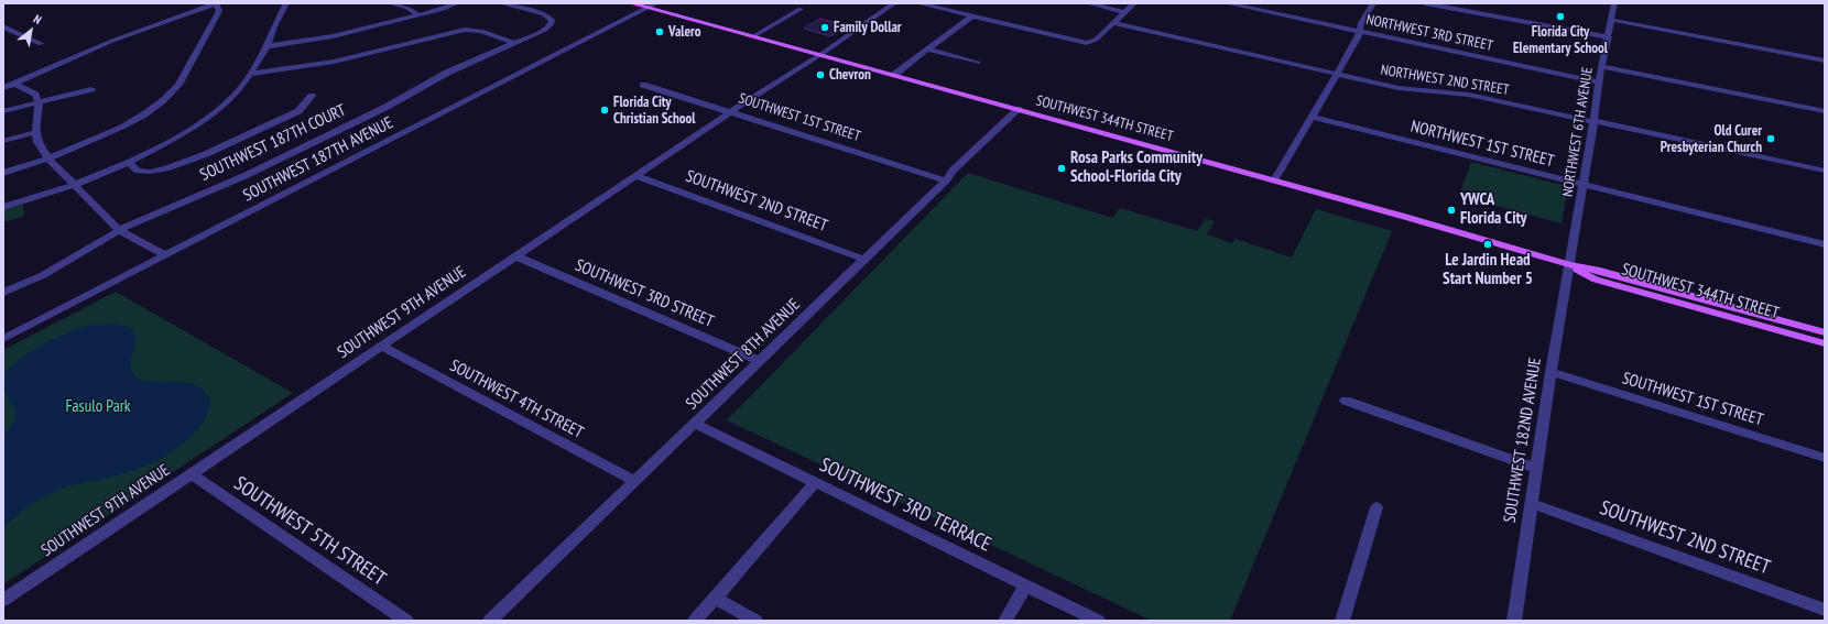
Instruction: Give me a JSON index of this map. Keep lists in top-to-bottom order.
{
  "streets": {
    "main road": ["SOUTHWEST 344TH STREET"],
    "street": [
      "NORTHWEST 3RD STREET",
      "NORTHWEST 2ND STREET",
      "SOUTHWEST 1ST STREET",
      "NORTHWEST 6TH AVENUE",
      "SOUTHWEST 187TH COURT",
      "NORTHWEST 1ST STREET",
      "SOUTHWEST 187TH AVENUE",
      "SOUTHWEST 2ND STREET",
      "SOUTHWEST 3RD STREET",
      "SOUTHWEST 9TH AVENUE",
      "SOUTHWEST 8TH AVENUE",
      "SOUTHWEST 4TH STREET",
      "SOUTHWEST 182ND AVENUE",
      "SOUTHWEST 3RD TERRACE",
      "SOUTHWEST 5TH STREET"
    ]
  },
  "crossings": [
    ["NORTHWEST 3RD STREET", "NORTHWEST 6TH AVENUE"],
    ["NORTHWEST 2ND STREET", "NORTHWEST 6TH AVENUE"],
    ["SOUTHWEST 1ST STREET", "SOUTHWEST 9TH AVENUE"],
    ["SOUTHWEST 1ST STREET", "SOUTHWEST 8TH AVENUE"],
    ["SOUTHWEST 1ST STREET", "SOUTHWEST 182ND AVENUE"],
    ["SOUTHWEST 344TH STREET", "NORTHWEST 6TH AVENUE"],
    ["SOUTHWEST 344TH STREET", "SOUTHWEST 187TH AVENUE"],
    ["SOUTHWEST 344TH STREET", "SOUTHWEST 9TH AVENUE"],
    ["SOUTHWEST 344TH STREET", "SOUTHWEST 8TH AVENUE"],
    ["SOUTHWEST 344TH STREET", "SOUTHWEST 182ND AVENUE"],
    ["NORTHWEST 6TH AVENUE", "NORTHWEST 1ST STREET"],
    ["NORTHWEST 6TH AVENUE", "SOUTHWEST 182ND AVENUE"],
    ["SOUTHWEST 2ND STREET", "SOUTHWEST 9TH AVENUE"],
    ["SOUTHWEST 2ND STREET", "SOUTHWEST 8TH AVENUE"],
    ["SOUTHWEST 2ND STREET", "SOUTHWEST 182ND AVENUE"],
    ["SOUTHWEST 3RD STREET", "SOUTHWEST 9TH AVENUE"],
    ["SOUTHWEST 3RD STREET", "SOUTHWEST 8TH AVENUE"],
    ["SOUTHWEST 9TH AVENUE", "SOUTHWEST 4TH STREET"],
    ["SOUTHWEST 9TH AVENUE", "SOUTHWEST 5TH STREET"],
    ["SOUTHWEST 8TH AVENUE", "SOUTHWEST 4TH STREET"],
    ["SOUTHWEST 8TH AVENUE", "SOUTHWEST 3RD TERRACE"]
  ],
  "parks": ["Fasulo Park"],
  "places": [
    "Florida City Elementary School",
    "Family Dollar",
    "Valero",
    "Chevron",
    "Florida City Christian School",
    "Old Curer Presbyterian Church",
    "Rosa Parks Community School-Florida City",
    "YWCA Florida City",
    "Le Jardin Head Start Number 5"
  ],
  "north": "top right"
}
